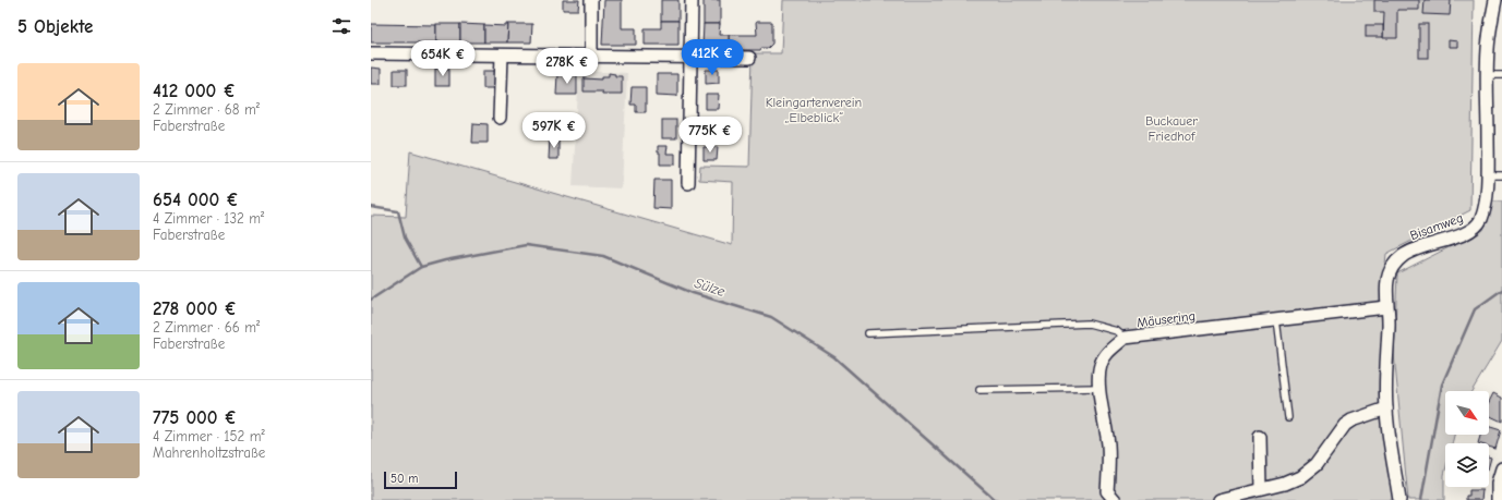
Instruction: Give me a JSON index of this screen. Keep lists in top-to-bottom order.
{
  "streets": {
    "street": ["Bisamweg", "Mäusering"]
  },
  "crossings": [
    ["Bisamweg", "Mäusering"]
  ],
  "water": ["Sülze"],
  "parks": ["Kleingartenverein „Elbeblick“", "Buckauer Friedhof"],
  "scale_bar": "50 m",
  "north": "bottom right",
  "page": {
    "heading": "5 Objekte",
    "price": [
      "412K €",
      "654K €",
      "278K €",
      "597K €",
      "775K €"
    ],
    "list": [
      {
        "name": "412 000 €",
        "note": "2 Zimmer · 68 m² · Faberstraße"
      },
      {
        "name": "654 000 €",
        "note": "4 Zimmer · 132 m² · Faberstraße"
      },
      {
        "name": "278 000 €",
        "note": "2 Zimmer · 66 m² · Faberstraße"
      },
      {
        "name": "775 000 €",
        "note": "4 Zimmer · 152 m² · Mahrenholtzstraße"
      }
    ],
    "scale": "50 m"
  }
}
